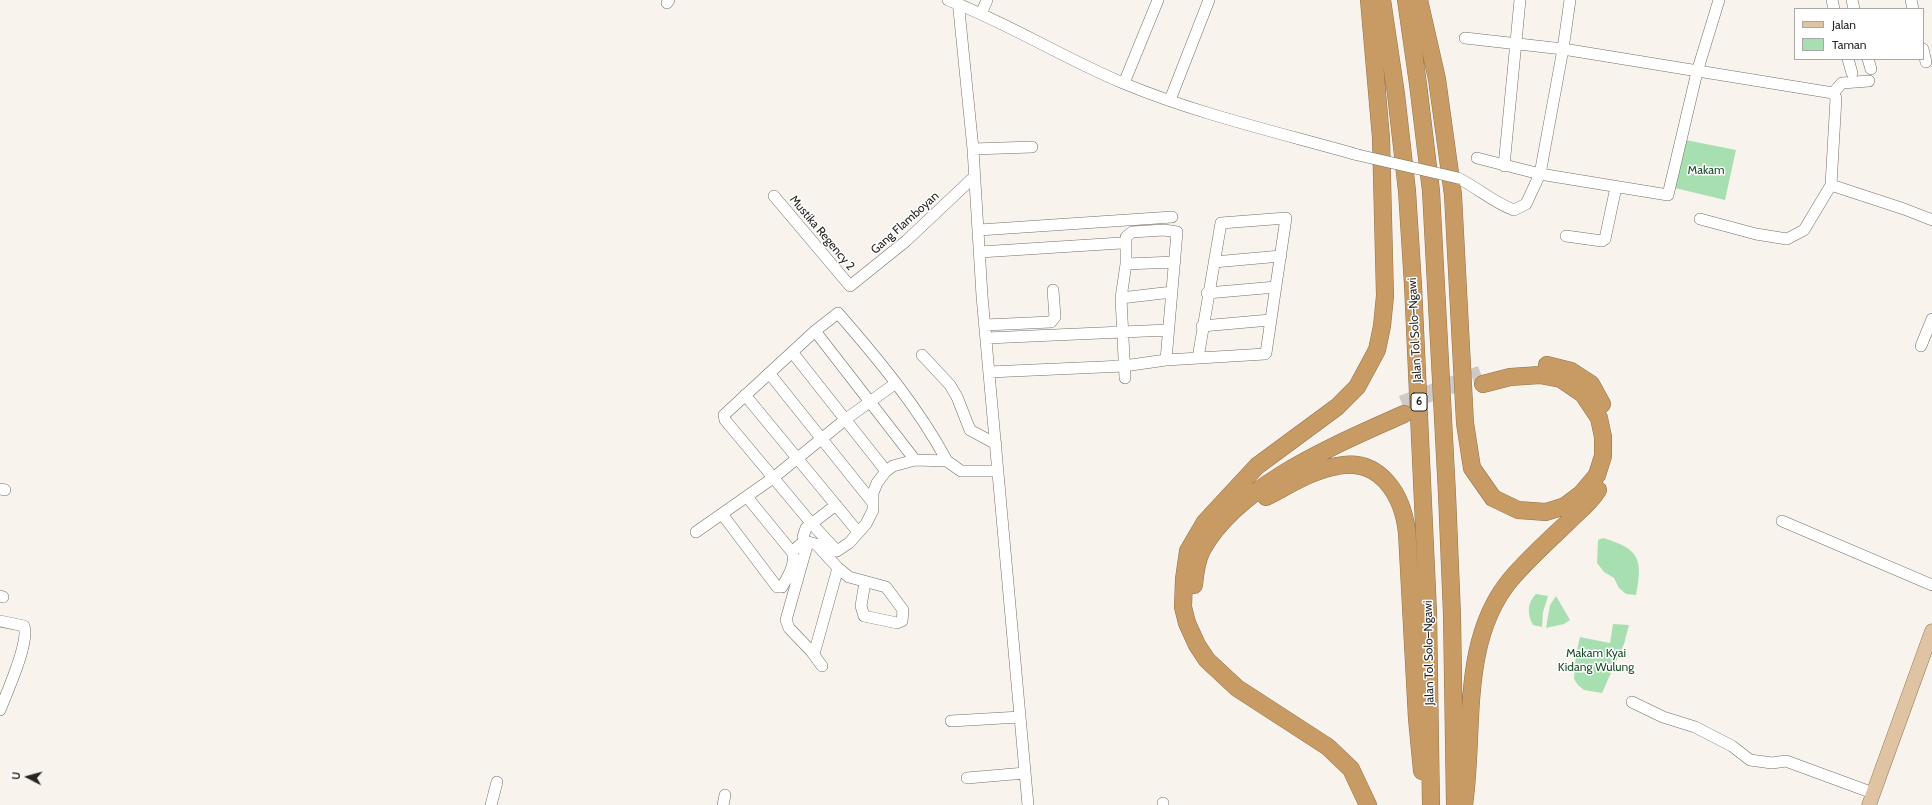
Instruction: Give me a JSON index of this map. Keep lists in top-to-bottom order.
{
  "streets": {
    "highway": ["Jalan Tol Solo–Ngawi", "6"],
    "street": ["Gang Flamboyan", "Mustika Regency 2"]
  },
  "crossings": [
    ["Gang Flamboyan", "Mustika Regency 2"]
  ],
  "parks": ["Makam", "Makam Kyai Kidang Wulung"],
  "legend": ["Jalan", "Taman"],
  "north": "left"
}
